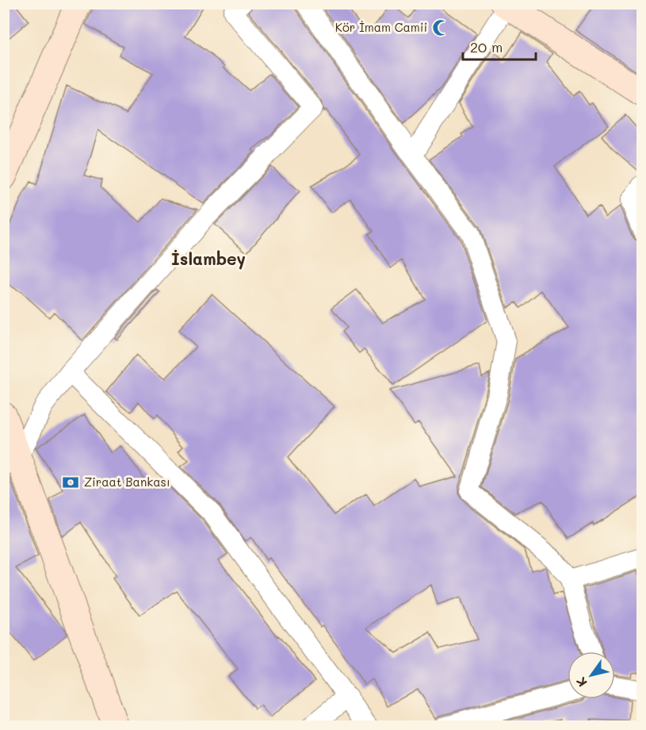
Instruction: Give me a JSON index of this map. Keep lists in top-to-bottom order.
{
  "districts": ["İslambey"],
  "places": {
    "mosque": ["Kör İmam Camii"],
    "bank": ["Ziraat Bankası"]
  },
  "scale_bar": "20 m",
  "north": "bottom left"
}
